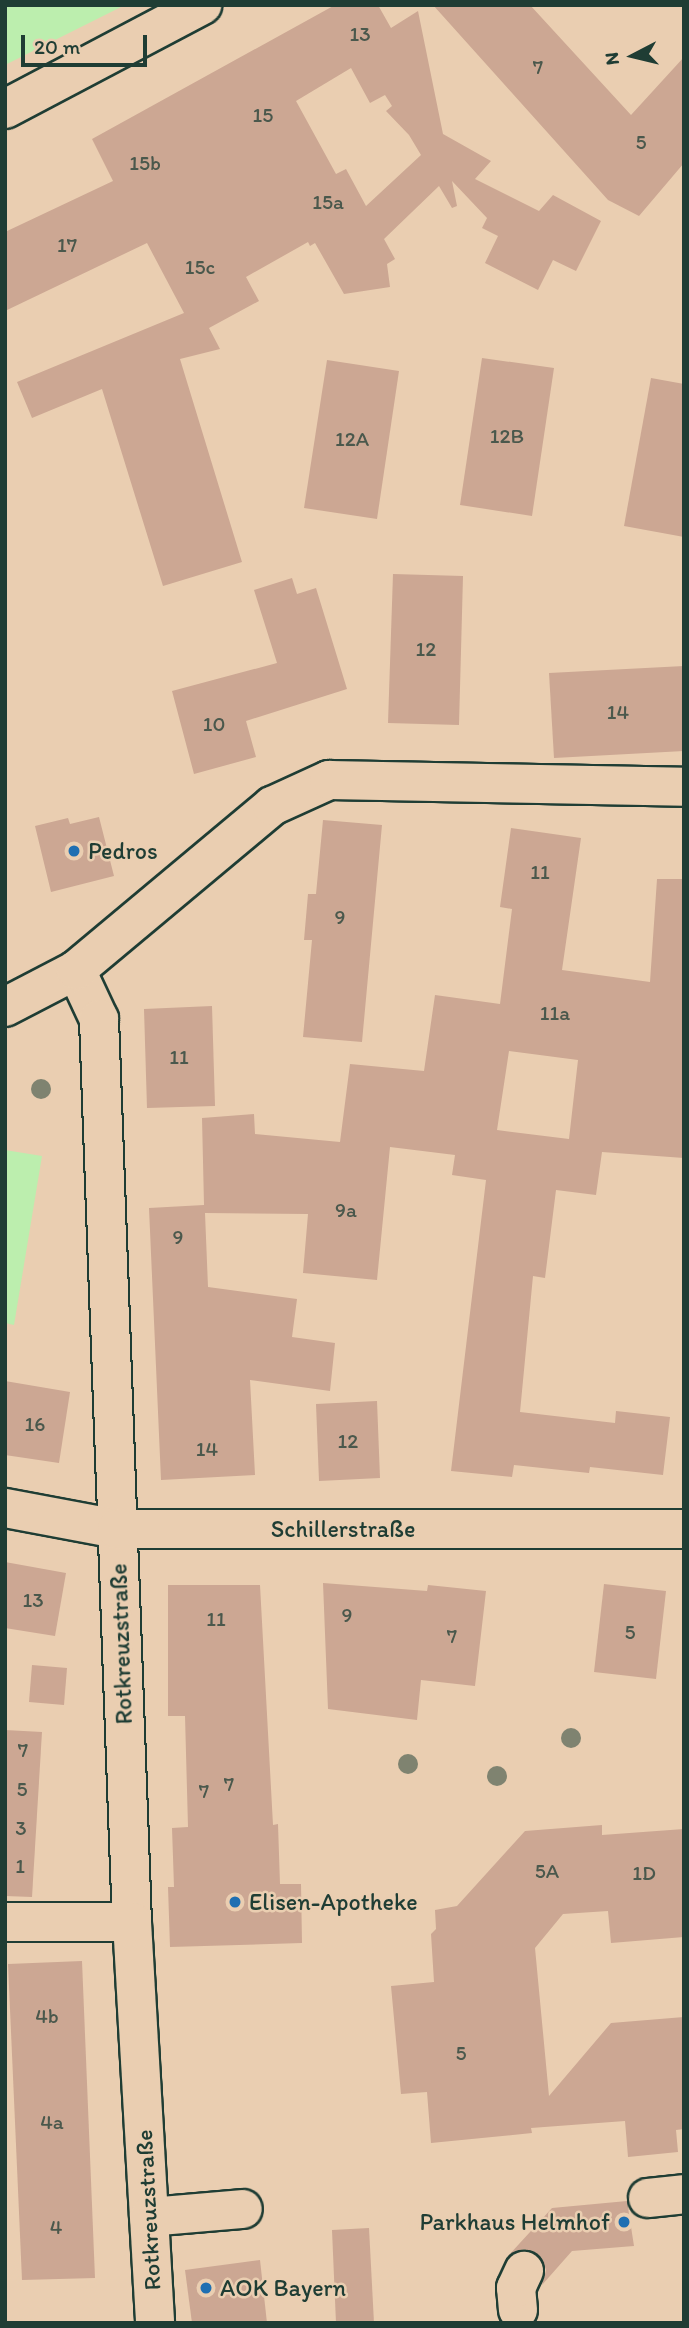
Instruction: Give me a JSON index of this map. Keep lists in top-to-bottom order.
{
  "streets": {
    "street": ["Schillerstraße", "Rotkreuzstraße"]
  },
  "crossings": [
    ["Schillerstraße", "Rotkreuzstraße"]
  ],
  "places": [
    "Pedros",
    "Elisen-Apotheke",
    "Parkhaus Helmhof",
    "AOK Bayern"
  ],
  "house_numbers": [
    "13",
    "7",
    "15",
    "5",
    "15b",
    "15a",
    "17",
    "15c",
    "12B",
    "12A",
    "12",
    "14",
    "10",
    "11",
    "9",
    "11a",
    "11",
    "9a",
    "9",
    "16",
    "12",
    "14",
    "13",
    "9",
    "11",
    "5",
    "7",
    "7",
    "7",
    "5",
    "7",
    "3",
    "1",
    "5A",
    "1D",
    "4b",
    "5",
    "4a",
    "4"
  ],
  "scale_bar": "20 m",
  "north": "left"
}
